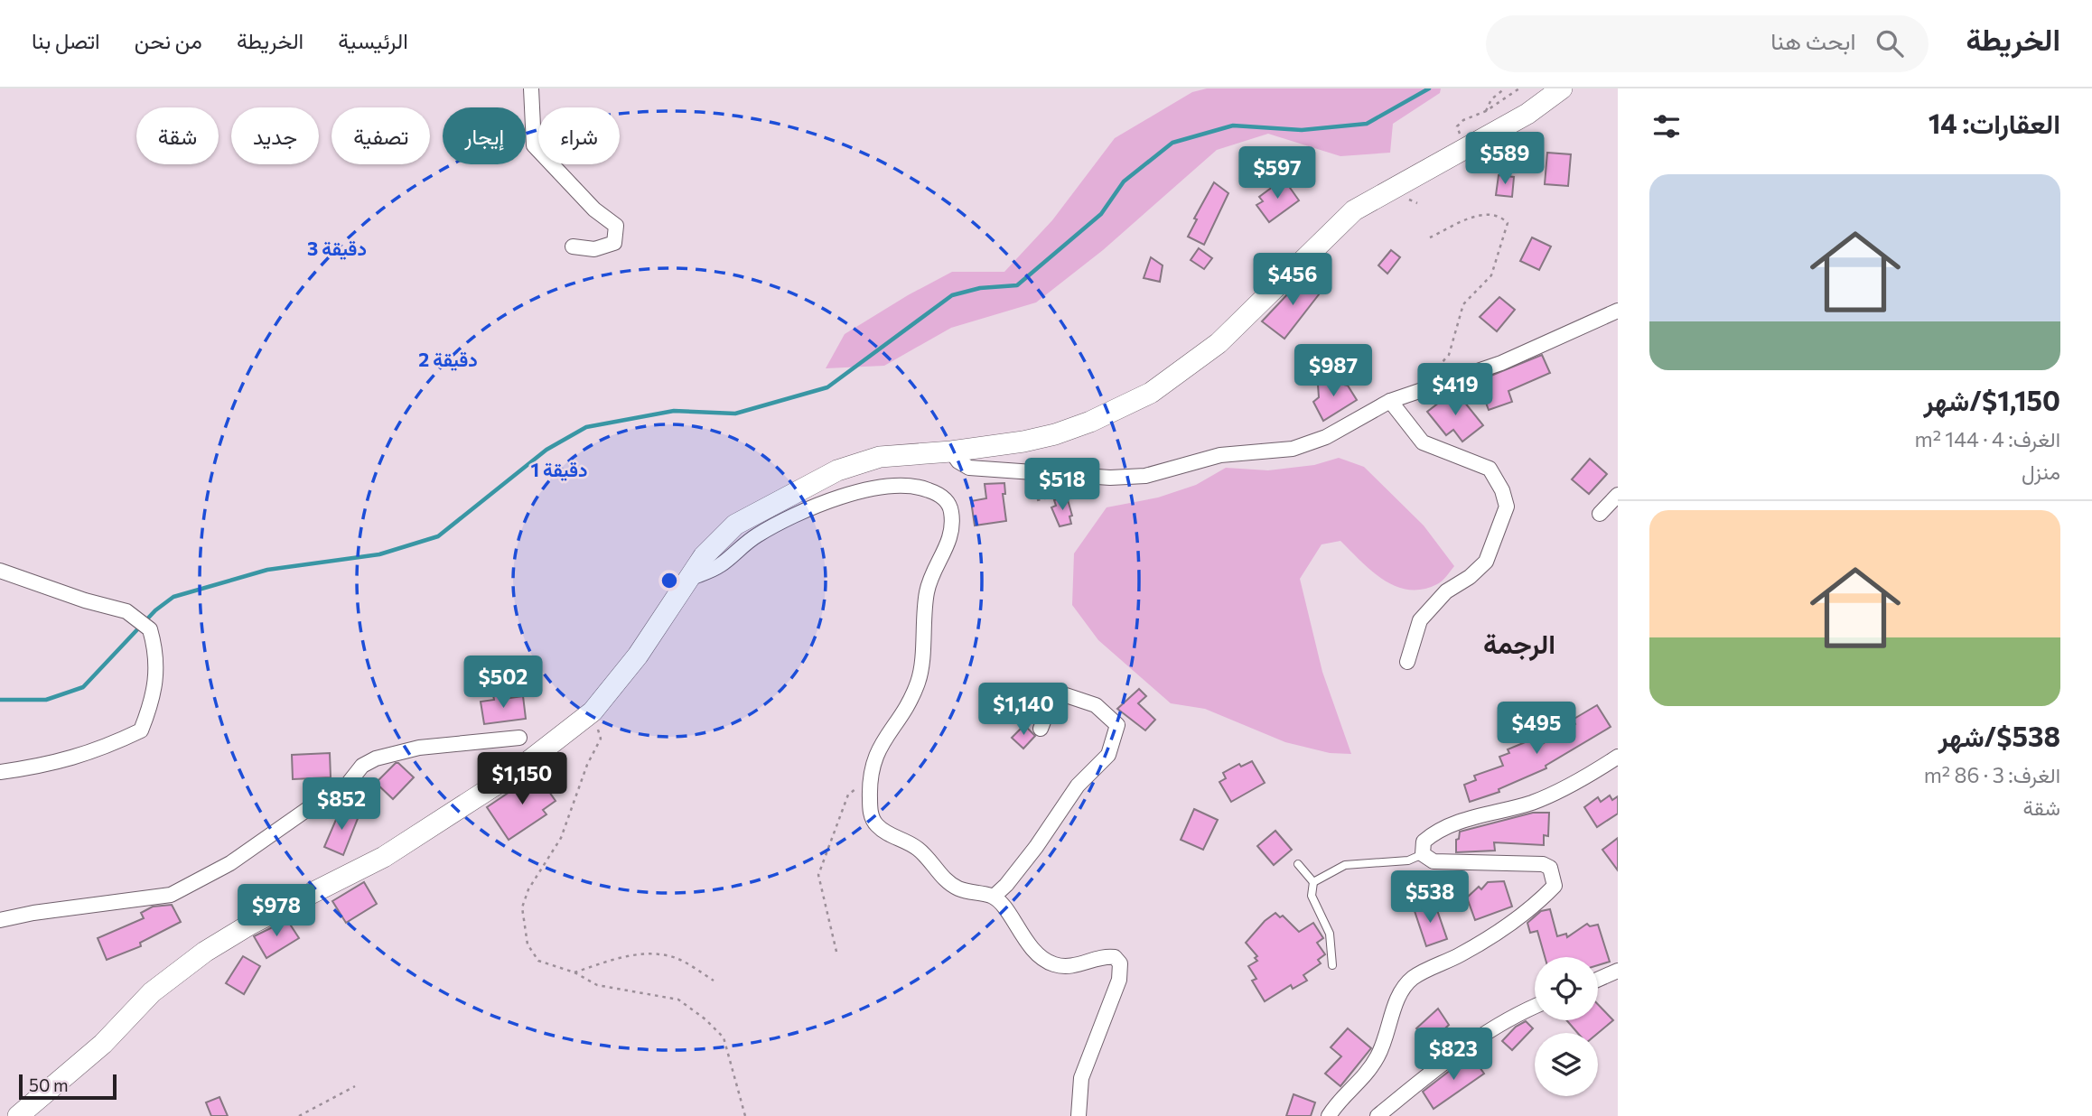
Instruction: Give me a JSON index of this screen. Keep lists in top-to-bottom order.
{
  "districts": ["الرجمة"],
  "scale_bar": "50 m",
  "page": {
    "header": "الخريطة",
    "search": "ابحث هنا",
    "nav": [
      "الرئيسية",
      "الخريطة",
      "من نحن",
      "اتصل بنا"
    ],
    "heading": "العقارات: 14",
    "chip": [
      "شراء",
      "إيجار",
      "تصفية",
      "جديد",
      "شقة"
    ],
    "price": [
      "$589",
      "$597",
      "$456",
      "$987",
      "$419",
      "$518",
      "$502",
      "$1,140",
      "$495",
      "$1,150",
      "$852",
      "$538",
      "$978",
      "$823"
    ],
    "list": [
      {
        "name": "$1,150/شهر",
        "note": "الغرف: 4 · 144 m² · منزل"
      },
      {
        "name": "$538/شهر",
        "note": "الغرف: 3 · 86 m² · شقة"
      }
    ],
    "scale": "50 m"
  },
  "rings": ["3 دقيقة", "2 دقيقة", "1 دقيقة"]
}
